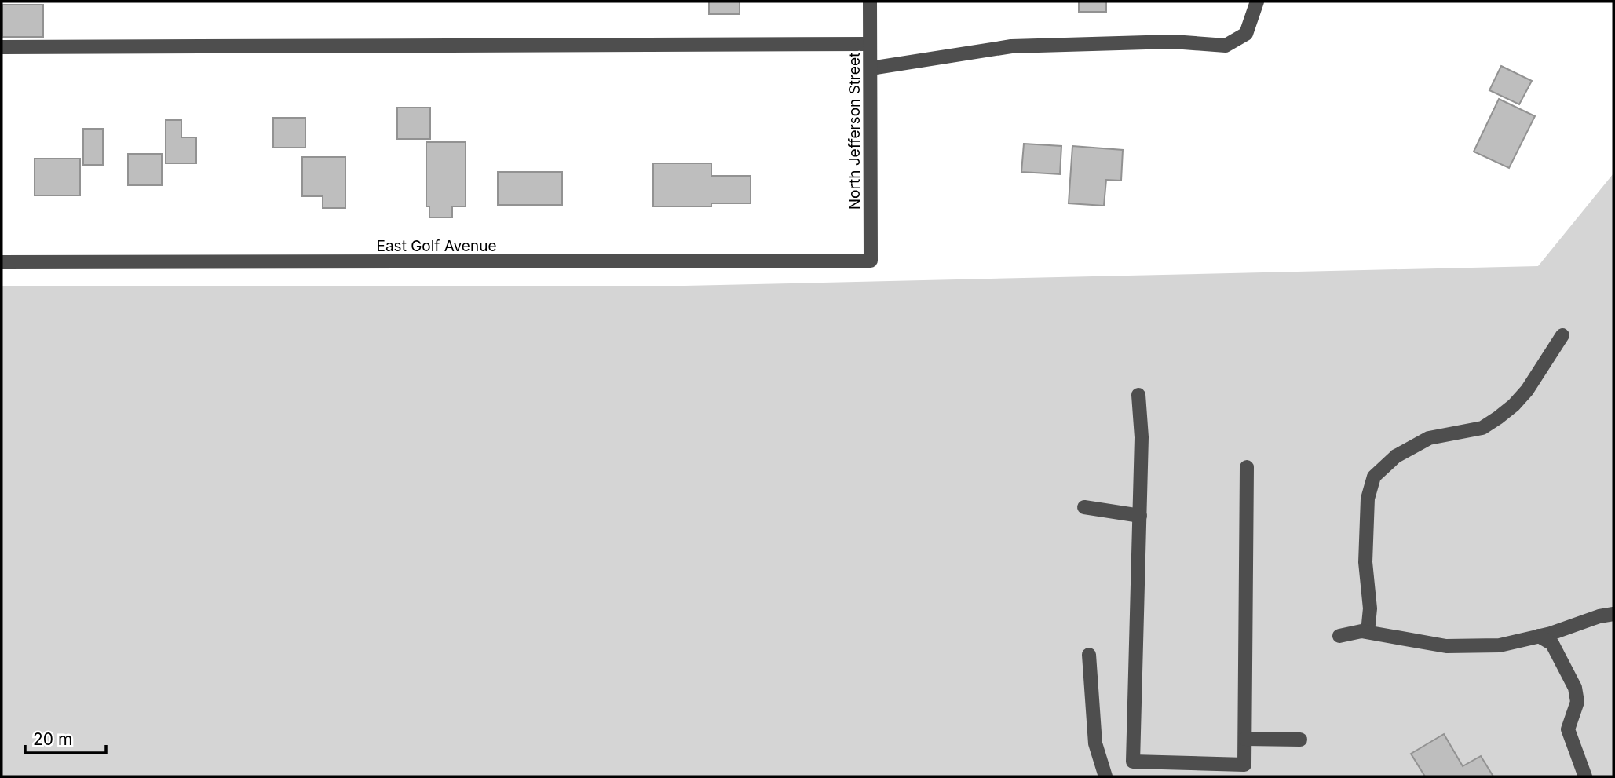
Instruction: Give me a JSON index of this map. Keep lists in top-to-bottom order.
{
  "streets": {
    "street": ["North Jefferson Street", "East Golf Avenue"]
  },
  "crossings": [
    ["North Jefferson Street", "East Golf Avenue"]
  ],
  "scale_bar": "20 m"
}
